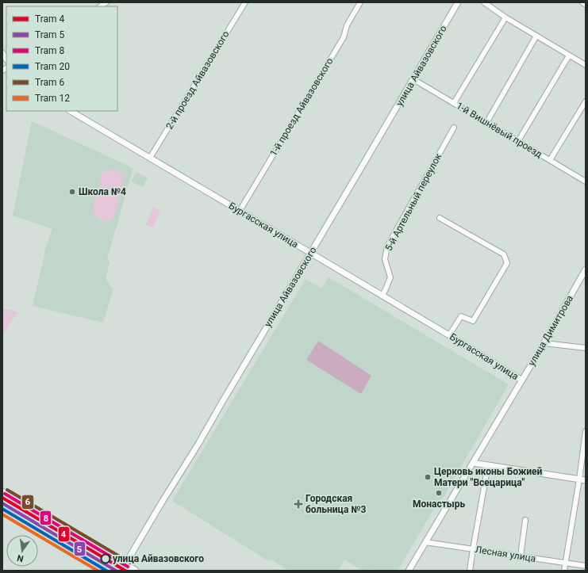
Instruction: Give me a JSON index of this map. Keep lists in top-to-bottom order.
{
  "streets": {
    "street": [
      "улица Айвазовского",
      "2-й проезд Айвазовского",
      "1-й проезд Айвазовского",
      "1-й Вишнёвый проезд",
      "5-й Артельный переулок",
      "Бургасская улица",
      "улица Димитрова",
      "Лесная улица"
    ]
  },
  "crossings": [
    ["улица Айвазовского", "1-й Вишнёвый проезд"],
    ["улица Айвазовского", "Бургасская улица"],
    ["2-й проезд Айвазовского", "Бургасская улица"],
    ["1-й проезд Айвазовского", "Бургасская улица"],
    ["5-й Артельный переулок", "Бургасская улица"],
    ["Бургасская улица", "улица Димитрова"],
    ["улица Димитрова", "Лесная улица"]
  ],
  "places": {
    "other": [
      "Школа №4",
      "Церковь иконы Божией Матери \"Всецарица\"",
      "Монастырь",
      "улица Айвазовского"
    ],
    "health": ["Городская больница №3"]
  },
  "lines": [
    "tram line 6",
    "tram line 8",
    "tram line 4",
    "tram line 5",
    "tram line 20",
    "tram line 12"
  ],
  "legend": [
    "Tram 4",
    "Tram 5",
    "Tram 8",
    "Tram 20",
    "Tram 6",
    "Tram 12"
  ],
  "north": "bottom"
}
